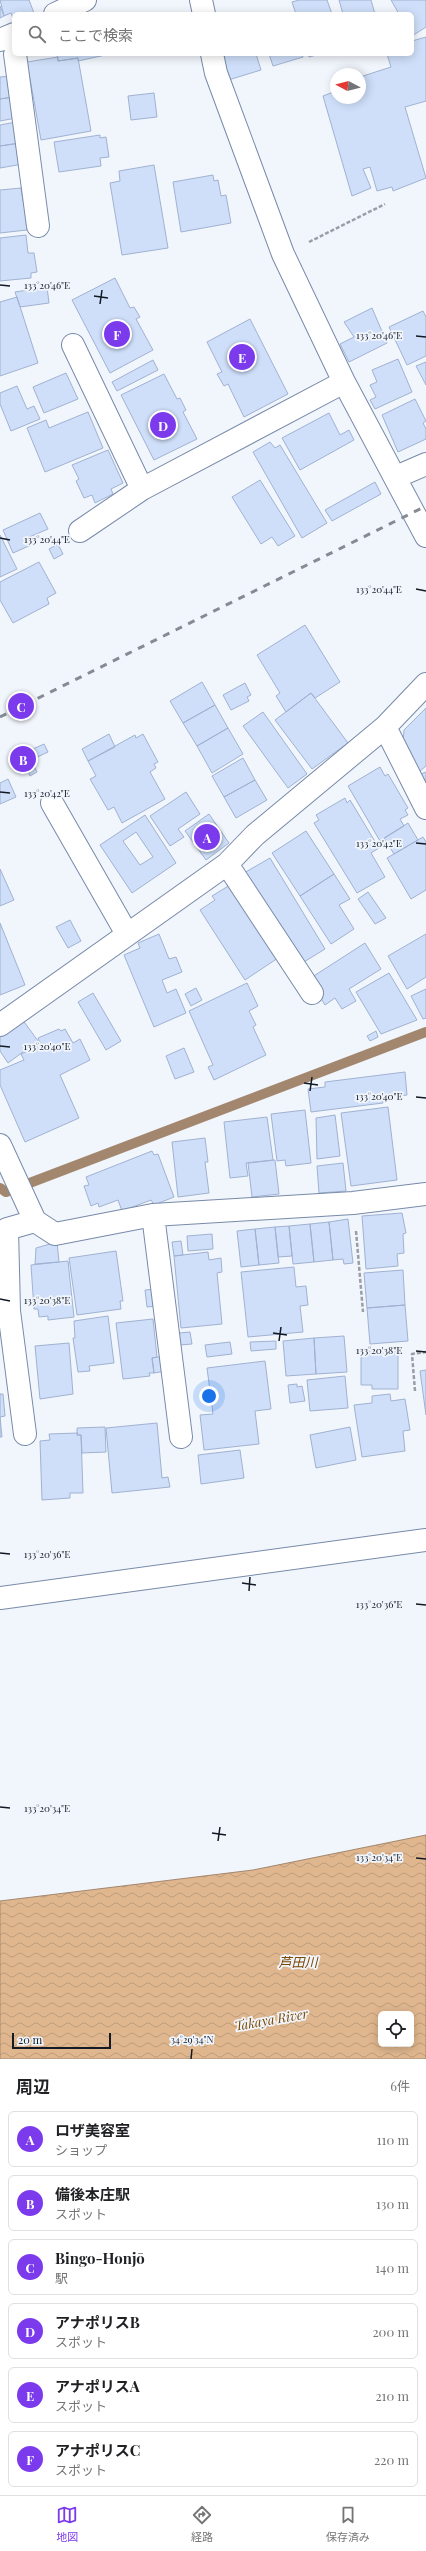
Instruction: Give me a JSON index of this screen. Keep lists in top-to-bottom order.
{
  "water": ["芦田川", "Takaya River"],
  "scale_bar": "20 m",
  "north": "left",
  "page": {
    "search": "ここで検索",
    "pins": [
      "F",
      "E",
      "D",
      "C",
      "B",
      "A"
    ],
    "scale": "20 m",
    "heading": ["周辺", "6件"],
    "list": [
      {
        "mark": "A",
        "name": "ロザ美容室",
        "note": "ショップ",
        "value": "110 m"
      },
      {
        "mark": "B",
        "name": "備後本庄駅",
        "note": "スポット",
        "value": "130 m"
      },
      {
        "mark": "C",
        "name": "Bingo-Honjō",
        "note": "駅",
        "value": "140 m"
      },
      {
        "mark": "D",
        "name": "アナポリスB",
        "note": "スポット",
        "value": "200 m"
      },
      {
        "mark": "E",
        "name": "アナポリスA",
        "note": "スポット",
        "value": "210 m"
      },
      {
        "mark": "F",
        "name": "アナポリスC",
        "note": "スポット",
        "value": "220 m"
      }
    ],
    "nav": ["地図", "経路", "保存済み"]
  },
  "coordinates": [
    "133°20'46\"E",
    "133°20'44\"E",
    "133°20'42\"E",
    "133°20'40\"E",
    "133°20'38\"E",
    "133°20'36\"E",
    "133°20'34\"E",
    "34°29'34\"N"
  ]
}
